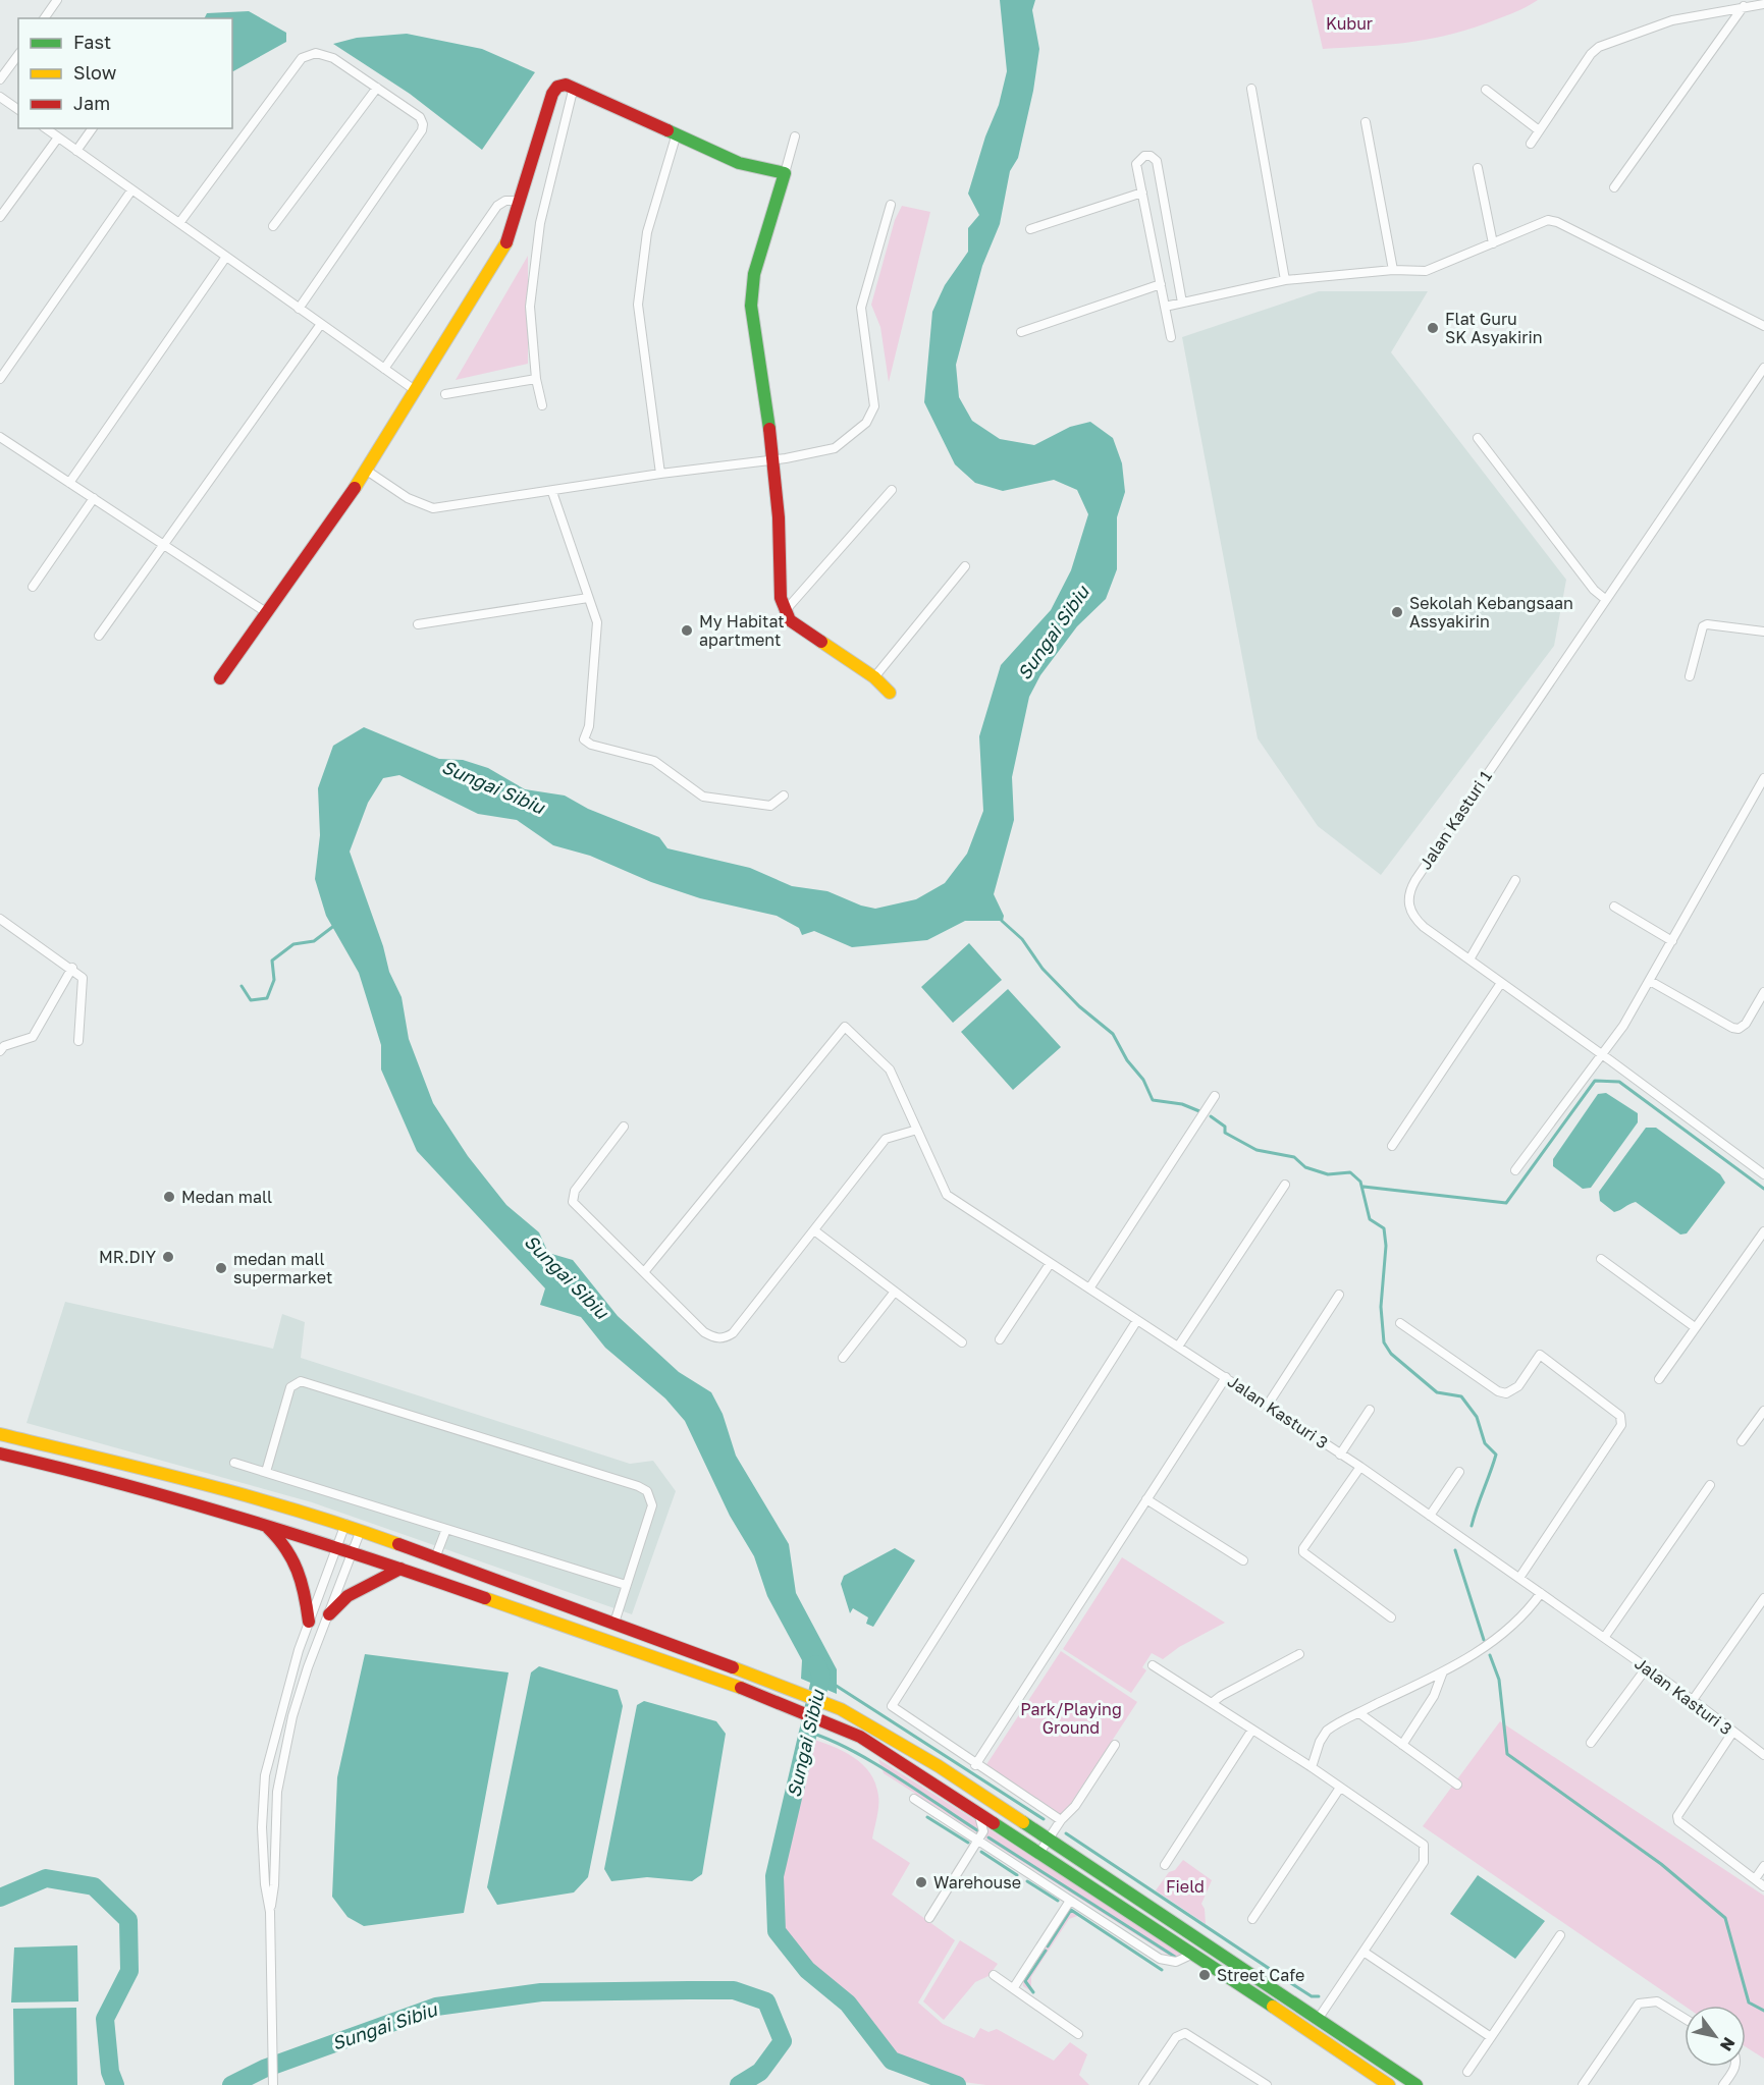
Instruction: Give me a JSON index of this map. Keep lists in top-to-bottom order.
{
  "streets": {
    "street": ["Jalan Kasturi 1", "Jalan Kasturi 3"]
  },
  "water": ["Sungai Sibiu"],
  "parks": ["Kubur", "Park/Playing Ground", "Field"],
  "places": [
    "Flat Guru SK Asyakirin",
    "Sekolah Kebangsaan Assyakirin",
    "My Habitat apartment",
    "Medan mall",
    "MR.DIY",
    "medan mall supermarket",
    "Warehouse",
    "Street Cafe"
  ],
  "legend": ["Fast", "Slow", "Jam"],
  "north": "bottom right"
}
